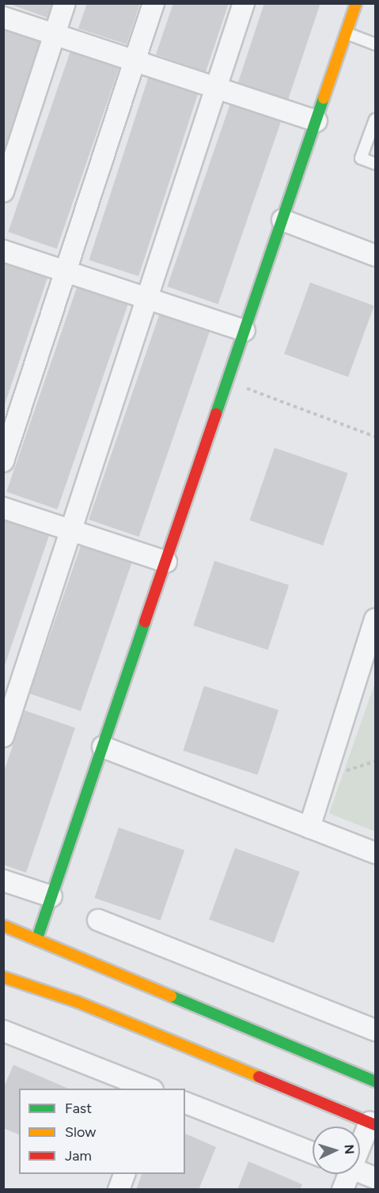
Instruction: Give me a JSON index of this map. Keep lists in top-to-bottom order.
{
  "legend": ["Fast", "Slow", "Jam"],
  "north": "right"
}
